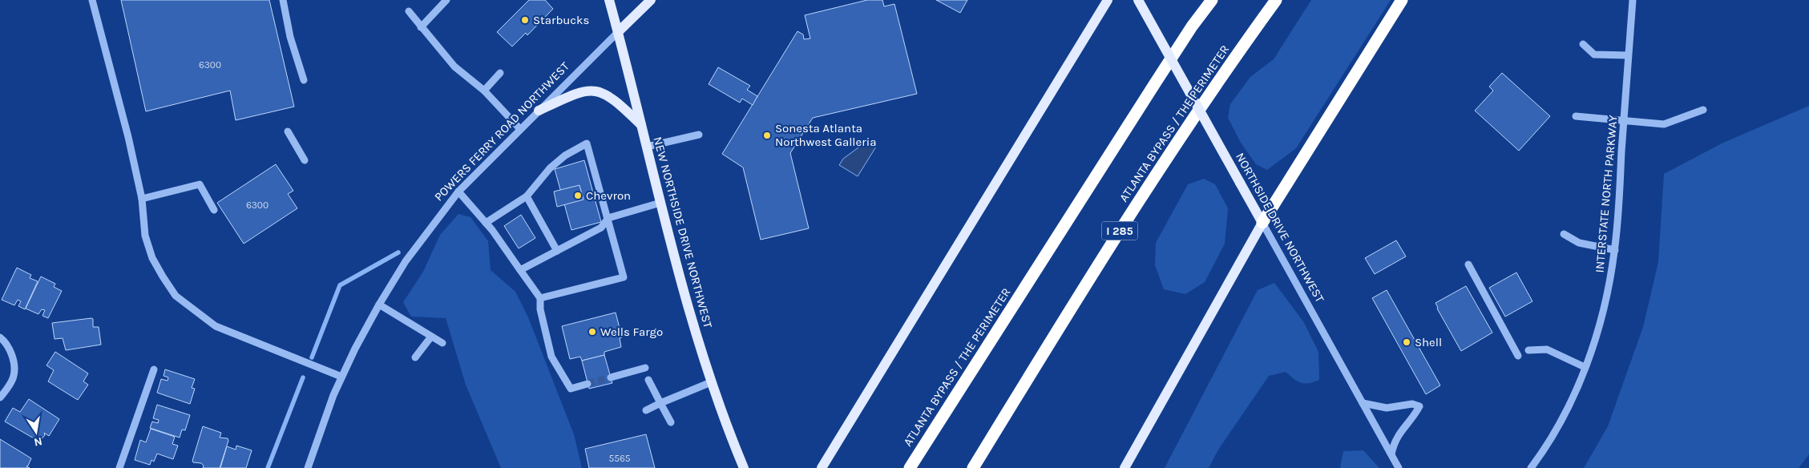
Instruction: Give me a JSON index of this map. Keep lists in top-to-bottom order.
{
  "streets": {
    "highway": ["ATLANTA BYPASS / THE PERIMETER", "I 285"],
    "main road": ["POWERS FERRY ROAD NORTHWEST", "NORTHSIDE DRIVE NORTHWEST", "NEW NORTHSIDE DRIVE NORTHWEST"],
    "street": ["INTERSTATE NORTH PARKWAY"]
  },
  "crossings": [
    ["POWERS FERRY ROAD NORTHWEST", "NEW NORTHSIDE DRIVE NORTHWEST"]
  ],
  "places": [
    "Starbucks",
    "Sonesta Atlanta Northwest Galleria",
    "Chevron",
    "Wells Fargo",
    "Shell"
  ],
  "house_numbers": ["6300", "6300", "5565"],
  "north": "bottom"
}
